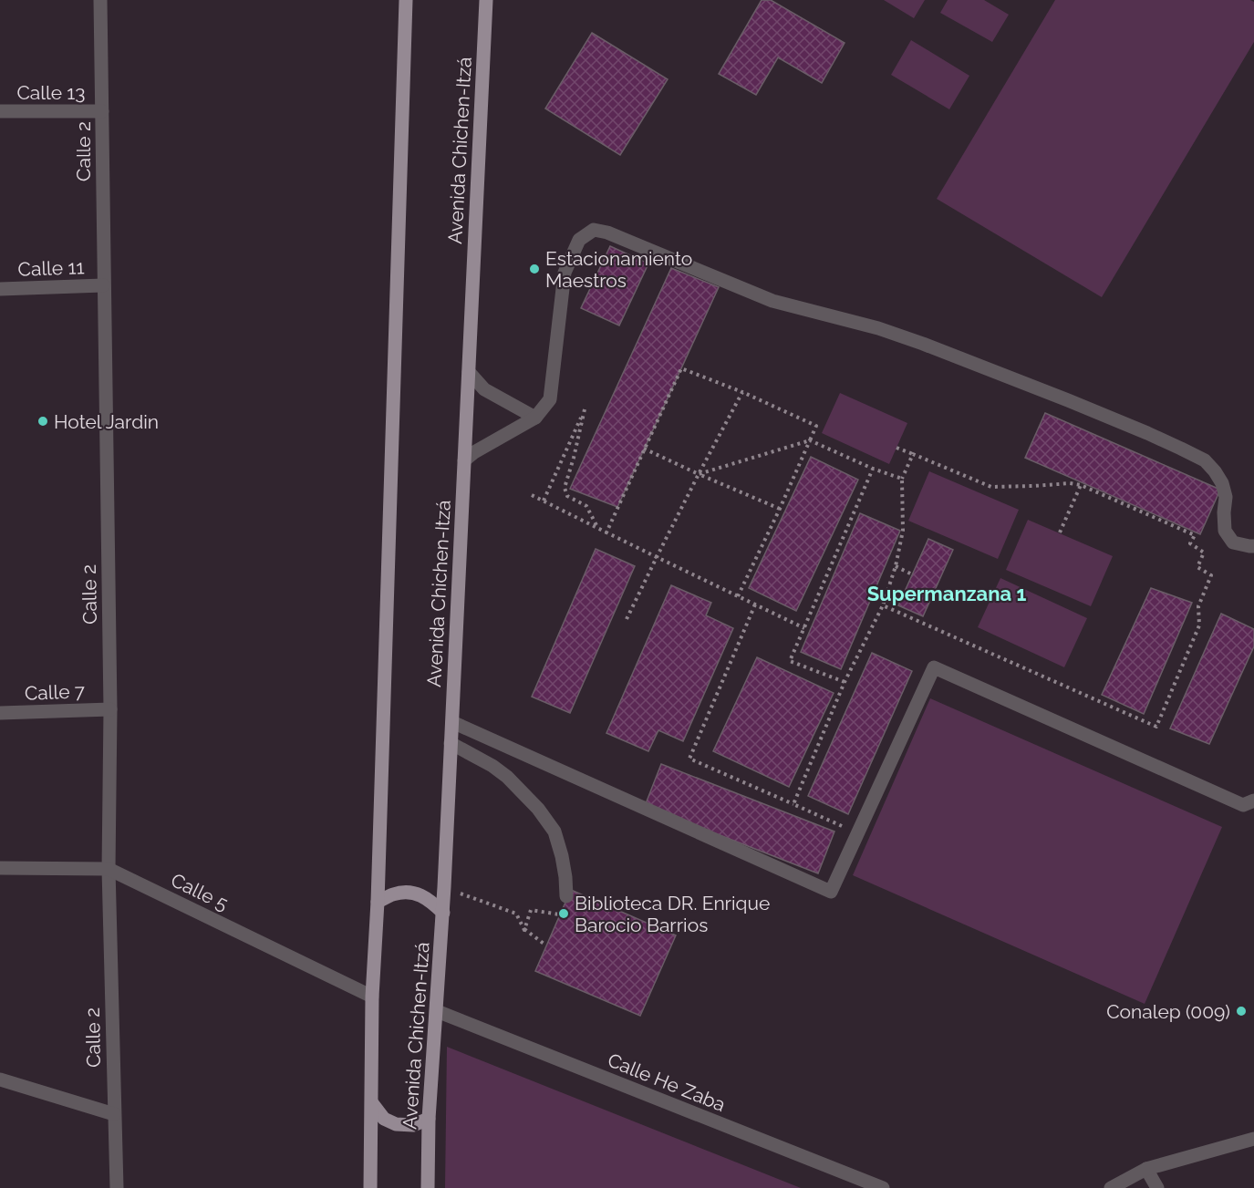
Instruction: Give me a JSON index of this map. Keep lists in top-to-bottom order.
{
  "streets": {
    "main road": ["Avenida Chichen-Itzá"],
    "street": [
      "Calle 13",
      "Calle 2",
      "Calle 11",
      "Calle 7",
      "Calle 5",
      "Calle He Zaba"
    ]
  },
  "crossings": [
    ["Calle 13", "Calle 2"],
    ["Avenida Chichen-Itzá", "Calle 5"],
    ["Avenida Chichen-Itzá", "Calle He Zaba"],
    ["Calle 2", "Calle 11"],
    ["Calle 2", "Calle 7"],
    ["Calle 2", "Calle 5"]
  ],
  "districts": ["Supermanzana 1"],
  "places": [
    "Estacionamiento Maestros",
    "Hotel Jardin",
    "Biblioteca DR. Enrique Barocio Barrios",
    "Conalep (009)"
  ]
}
